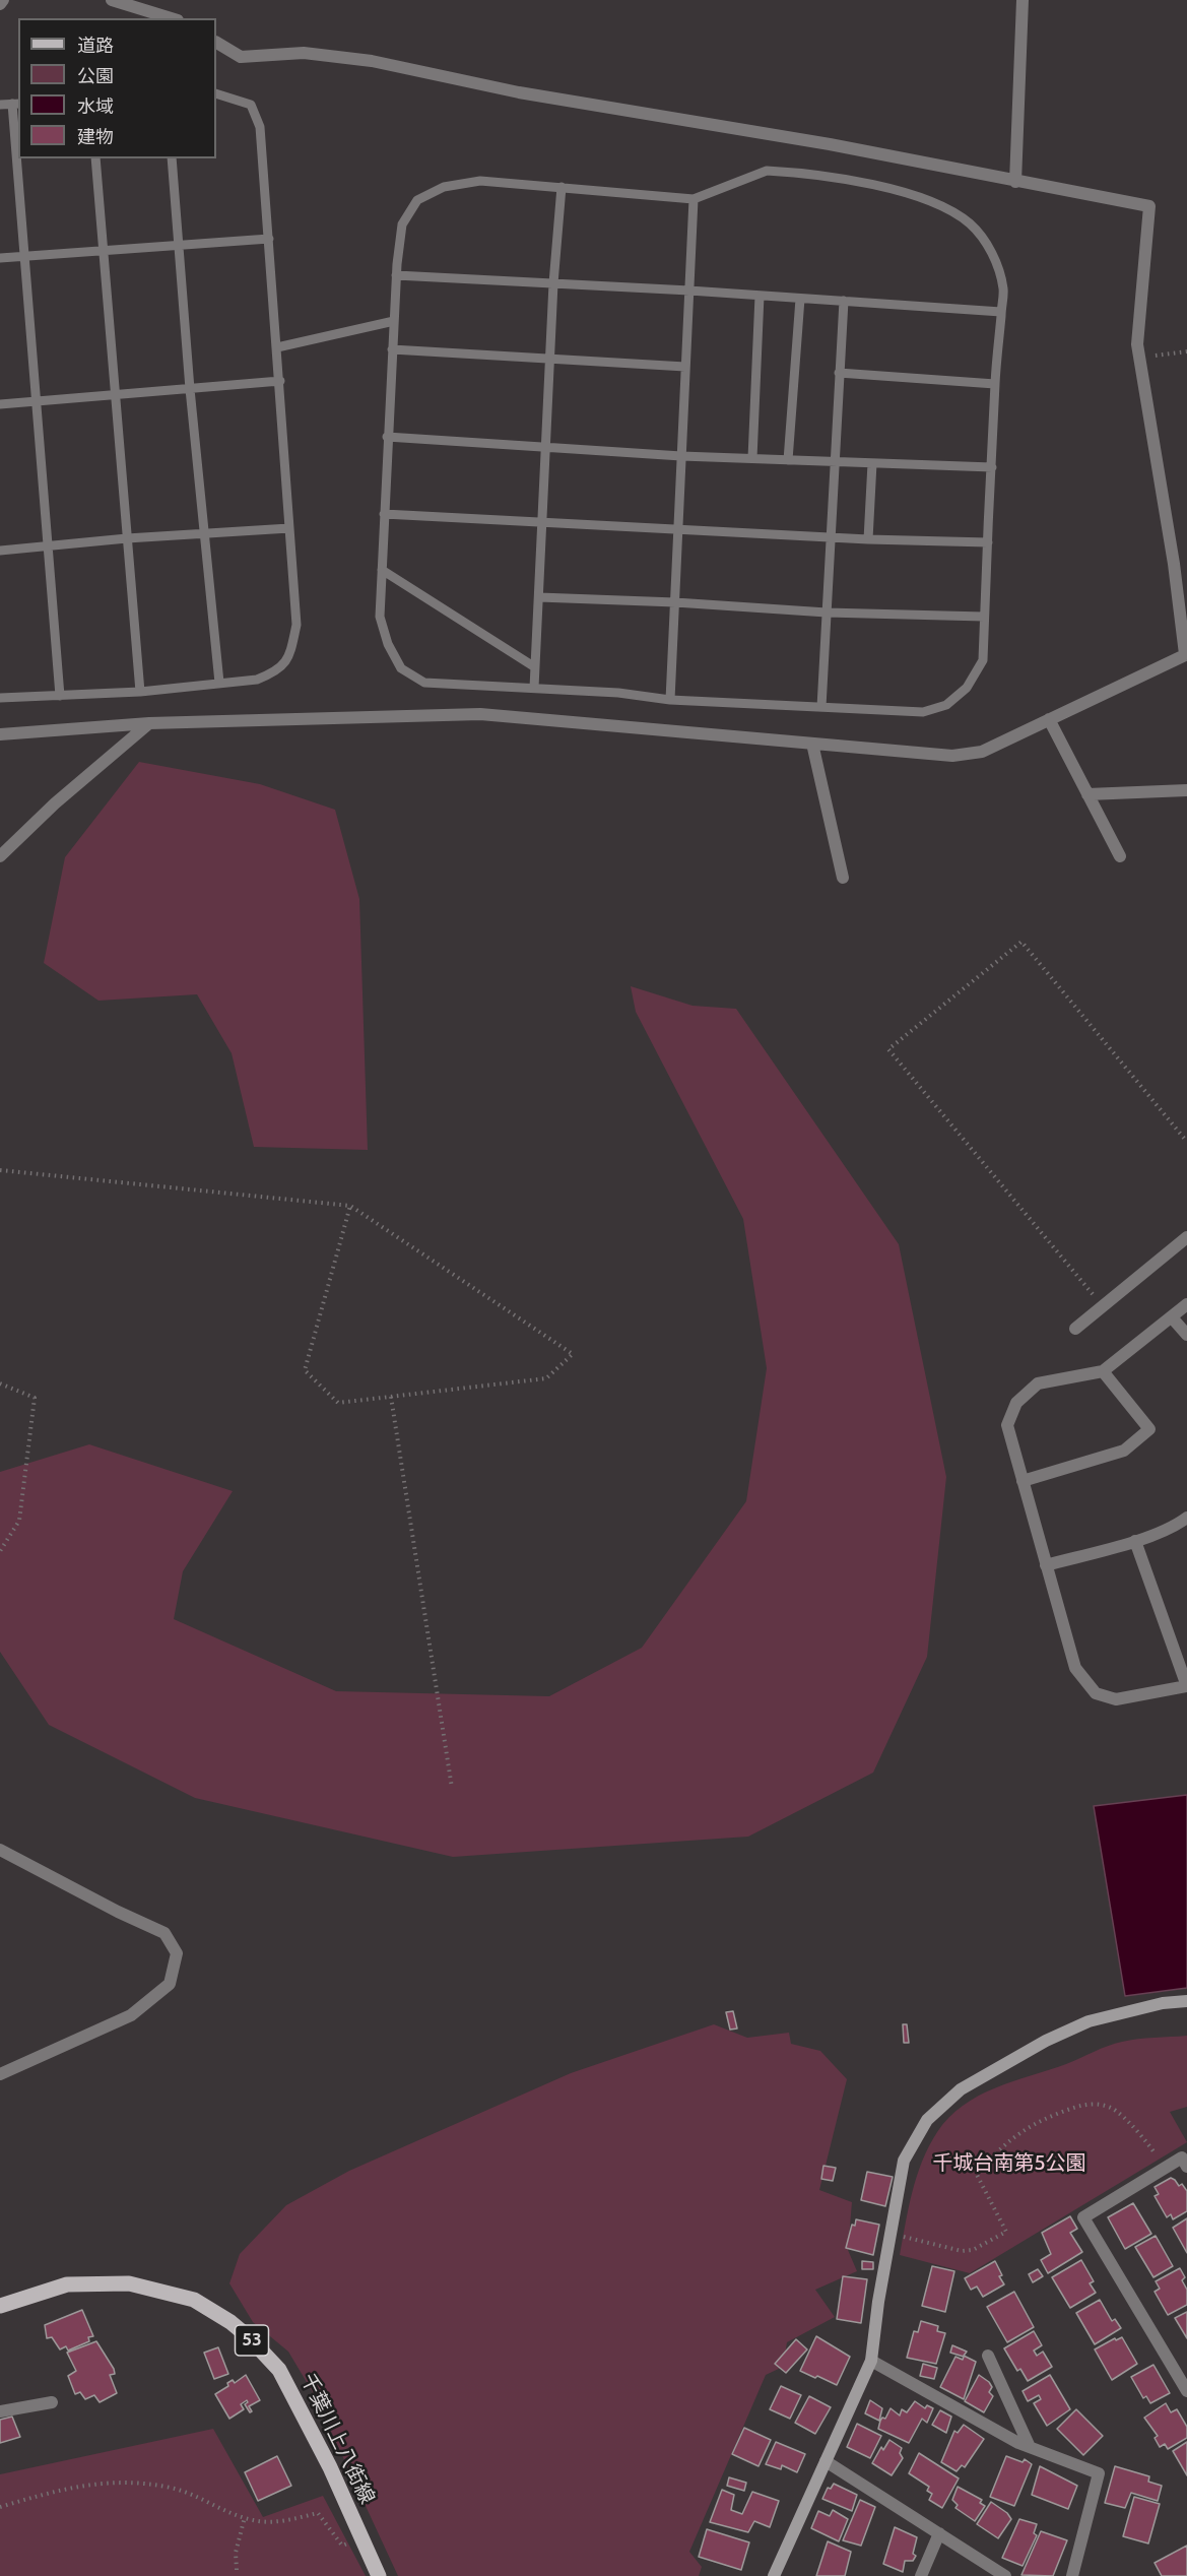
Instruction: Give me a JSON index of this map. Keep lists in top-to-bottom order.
{
  "streets": {
    "main road": ["53", "千葉川上八街線"]
  },
  "parks": ["千城台南第5公園"],
  "legend": [
    "道路",
    "公園",
    "水域",
    "建物"
  ]
}
